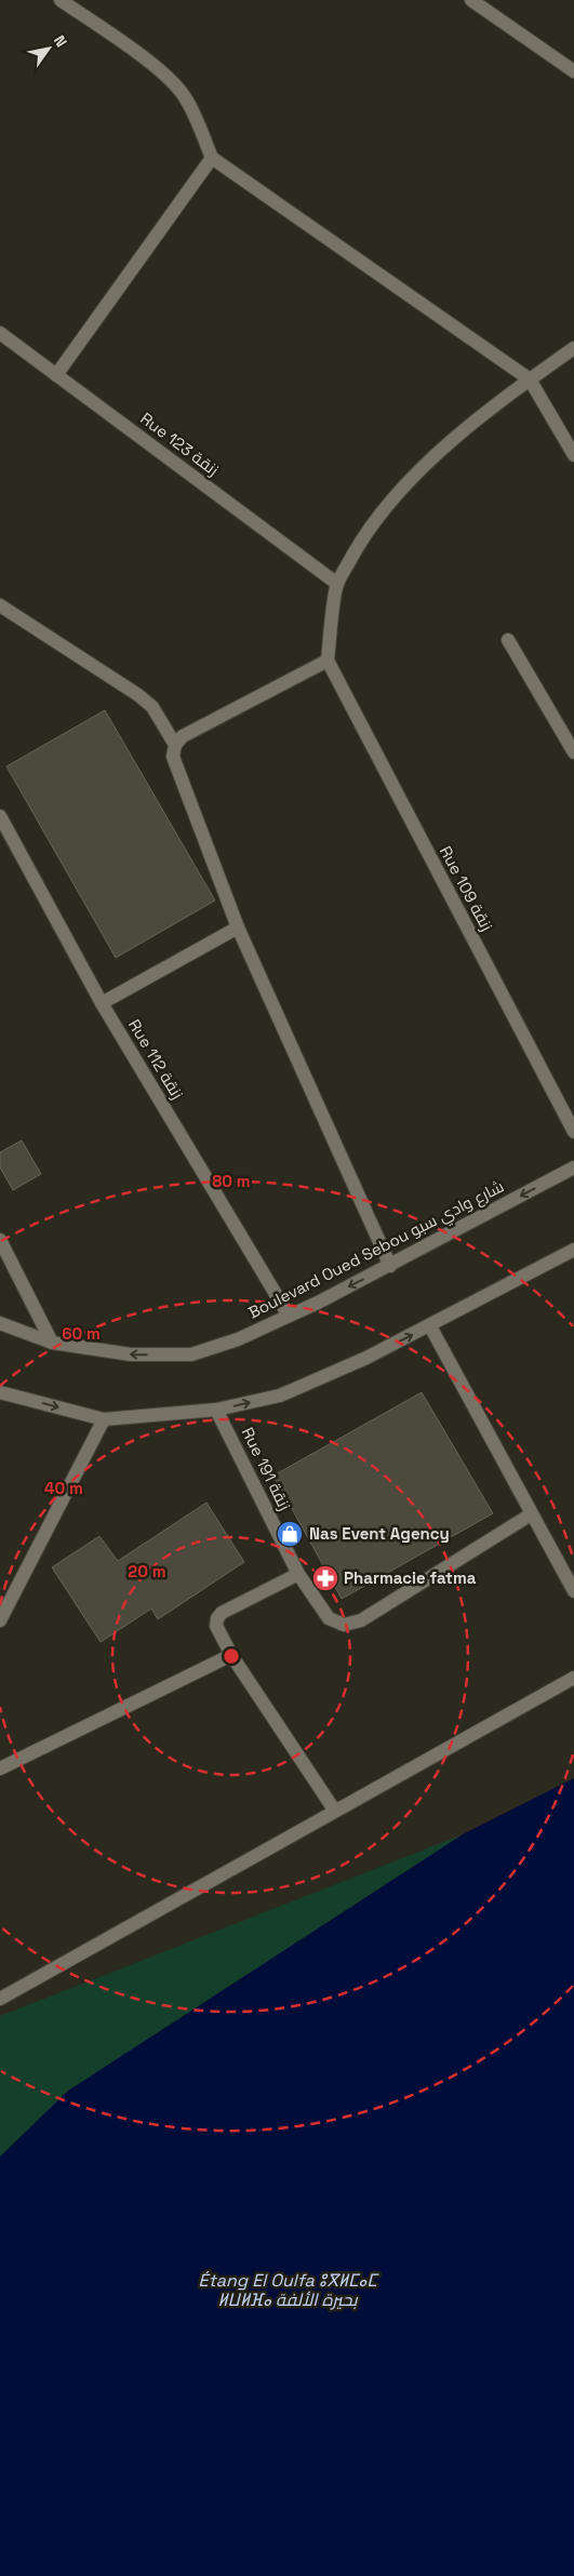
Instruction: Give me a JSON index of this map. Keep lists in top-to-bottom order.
{
  "streets": {
    "street": [
      "Rue 123 زنقة",
      "Rue 109 زنقة",
      "Rue 112 زنقة",
      "Boulevard Oued Sebou شارع وادي سبو",
      "Rue 191 زنقة"
    ]
  },
  "crossings": [
    ["Rue 112 زنقة", "Boulevard Oued Sebou شارع وادي سبو"]
  ],
  "water": ["Étang El Oulfa ⵓⴳⵍⵎⴰⵎ ⵍⵡⵍⴼⴰ بحيرة الألفة"],
  "places": {
    "shop": ["Nas Event Agency"],
    "pharmacy": ["Pharmacie fatma"]
  },
  "north": "top right",
  "rings": [
    "80 m",
    "60 m",
    "40 m",
    "20 m"
  ]
}
